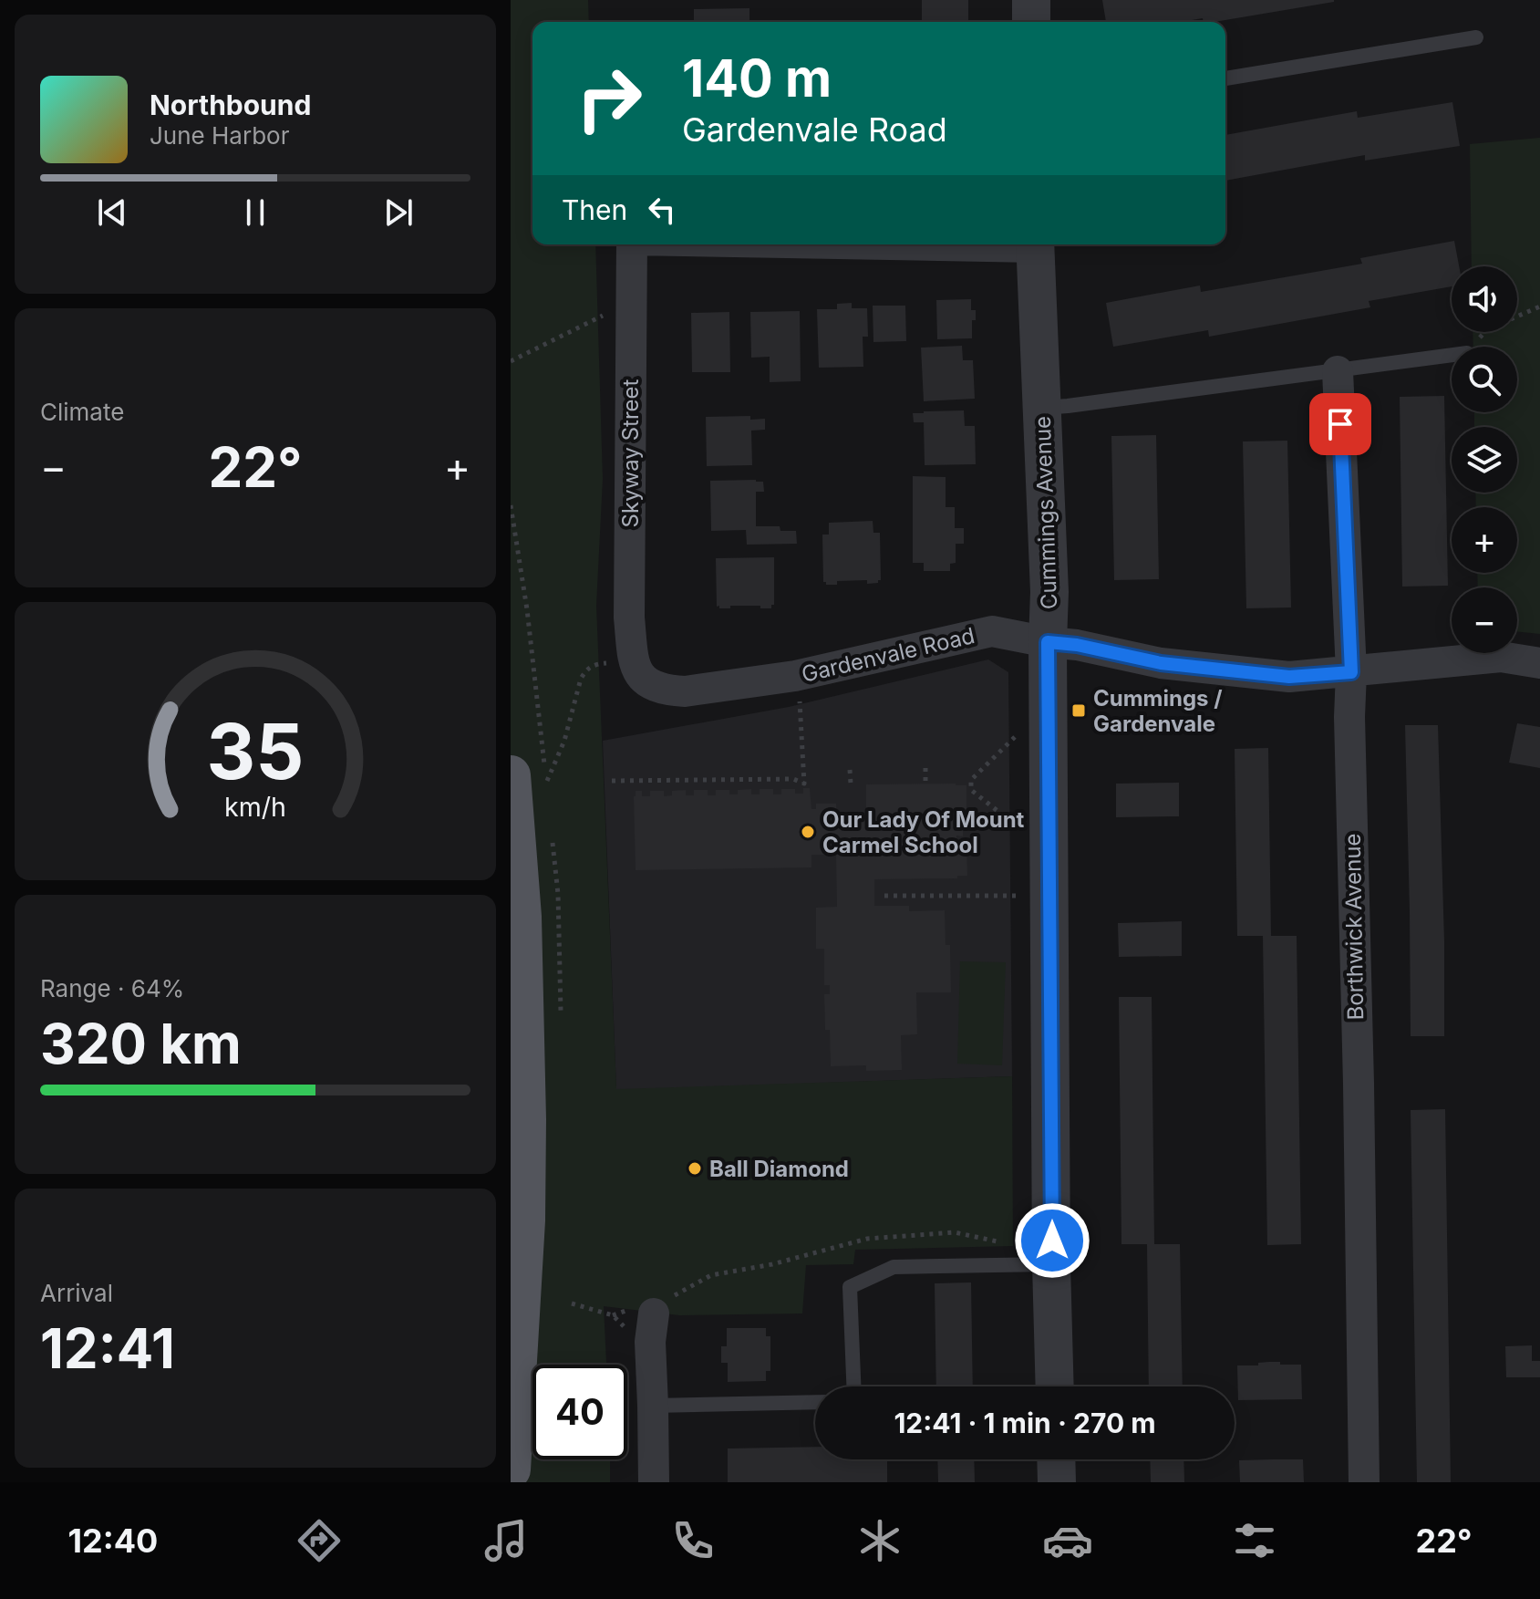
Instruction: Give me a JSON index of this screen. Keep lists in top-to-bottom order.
{
  "streets": {
    "street": [
      "Skyway Street",
      "Cummings Avenue",
      "Gardenvale Road",
      "Borthwick Avenue"
    ]
  },
  "crossings": [
    ["Skyway Street", "Gardenvale Road"],
    ["Cummings Avenue", "Gardenvale Road"],
    ["Gardenvale Road", "Borthwick Avenue"]
  ],
  "places": {
    "transit": ["Cummings / Gardenvale"],
    "other": ["Our Lady Of Mount Carmel School", "Ball Diamond"]
  },
  "page": {
    "turn": ["140 m", "Gardenvale Road"],
    "song": ["Northbound", "June Harbor"],
    "then": "Then",
    "map_buttons": ["+", "−"],
    "tile": [
      "Climate",
      ["Range · 64%", "320 km"],
      ["Arrival", "12:41"]
    ],
    "heat": ["−", "22°", "+"],
    "limit": "40",
    "trip": "12:41 · 1 min · 270 m",
    "tabs": ["12:40", "22°"],
    "gauge": ["35", "km/h"]
  }
}
